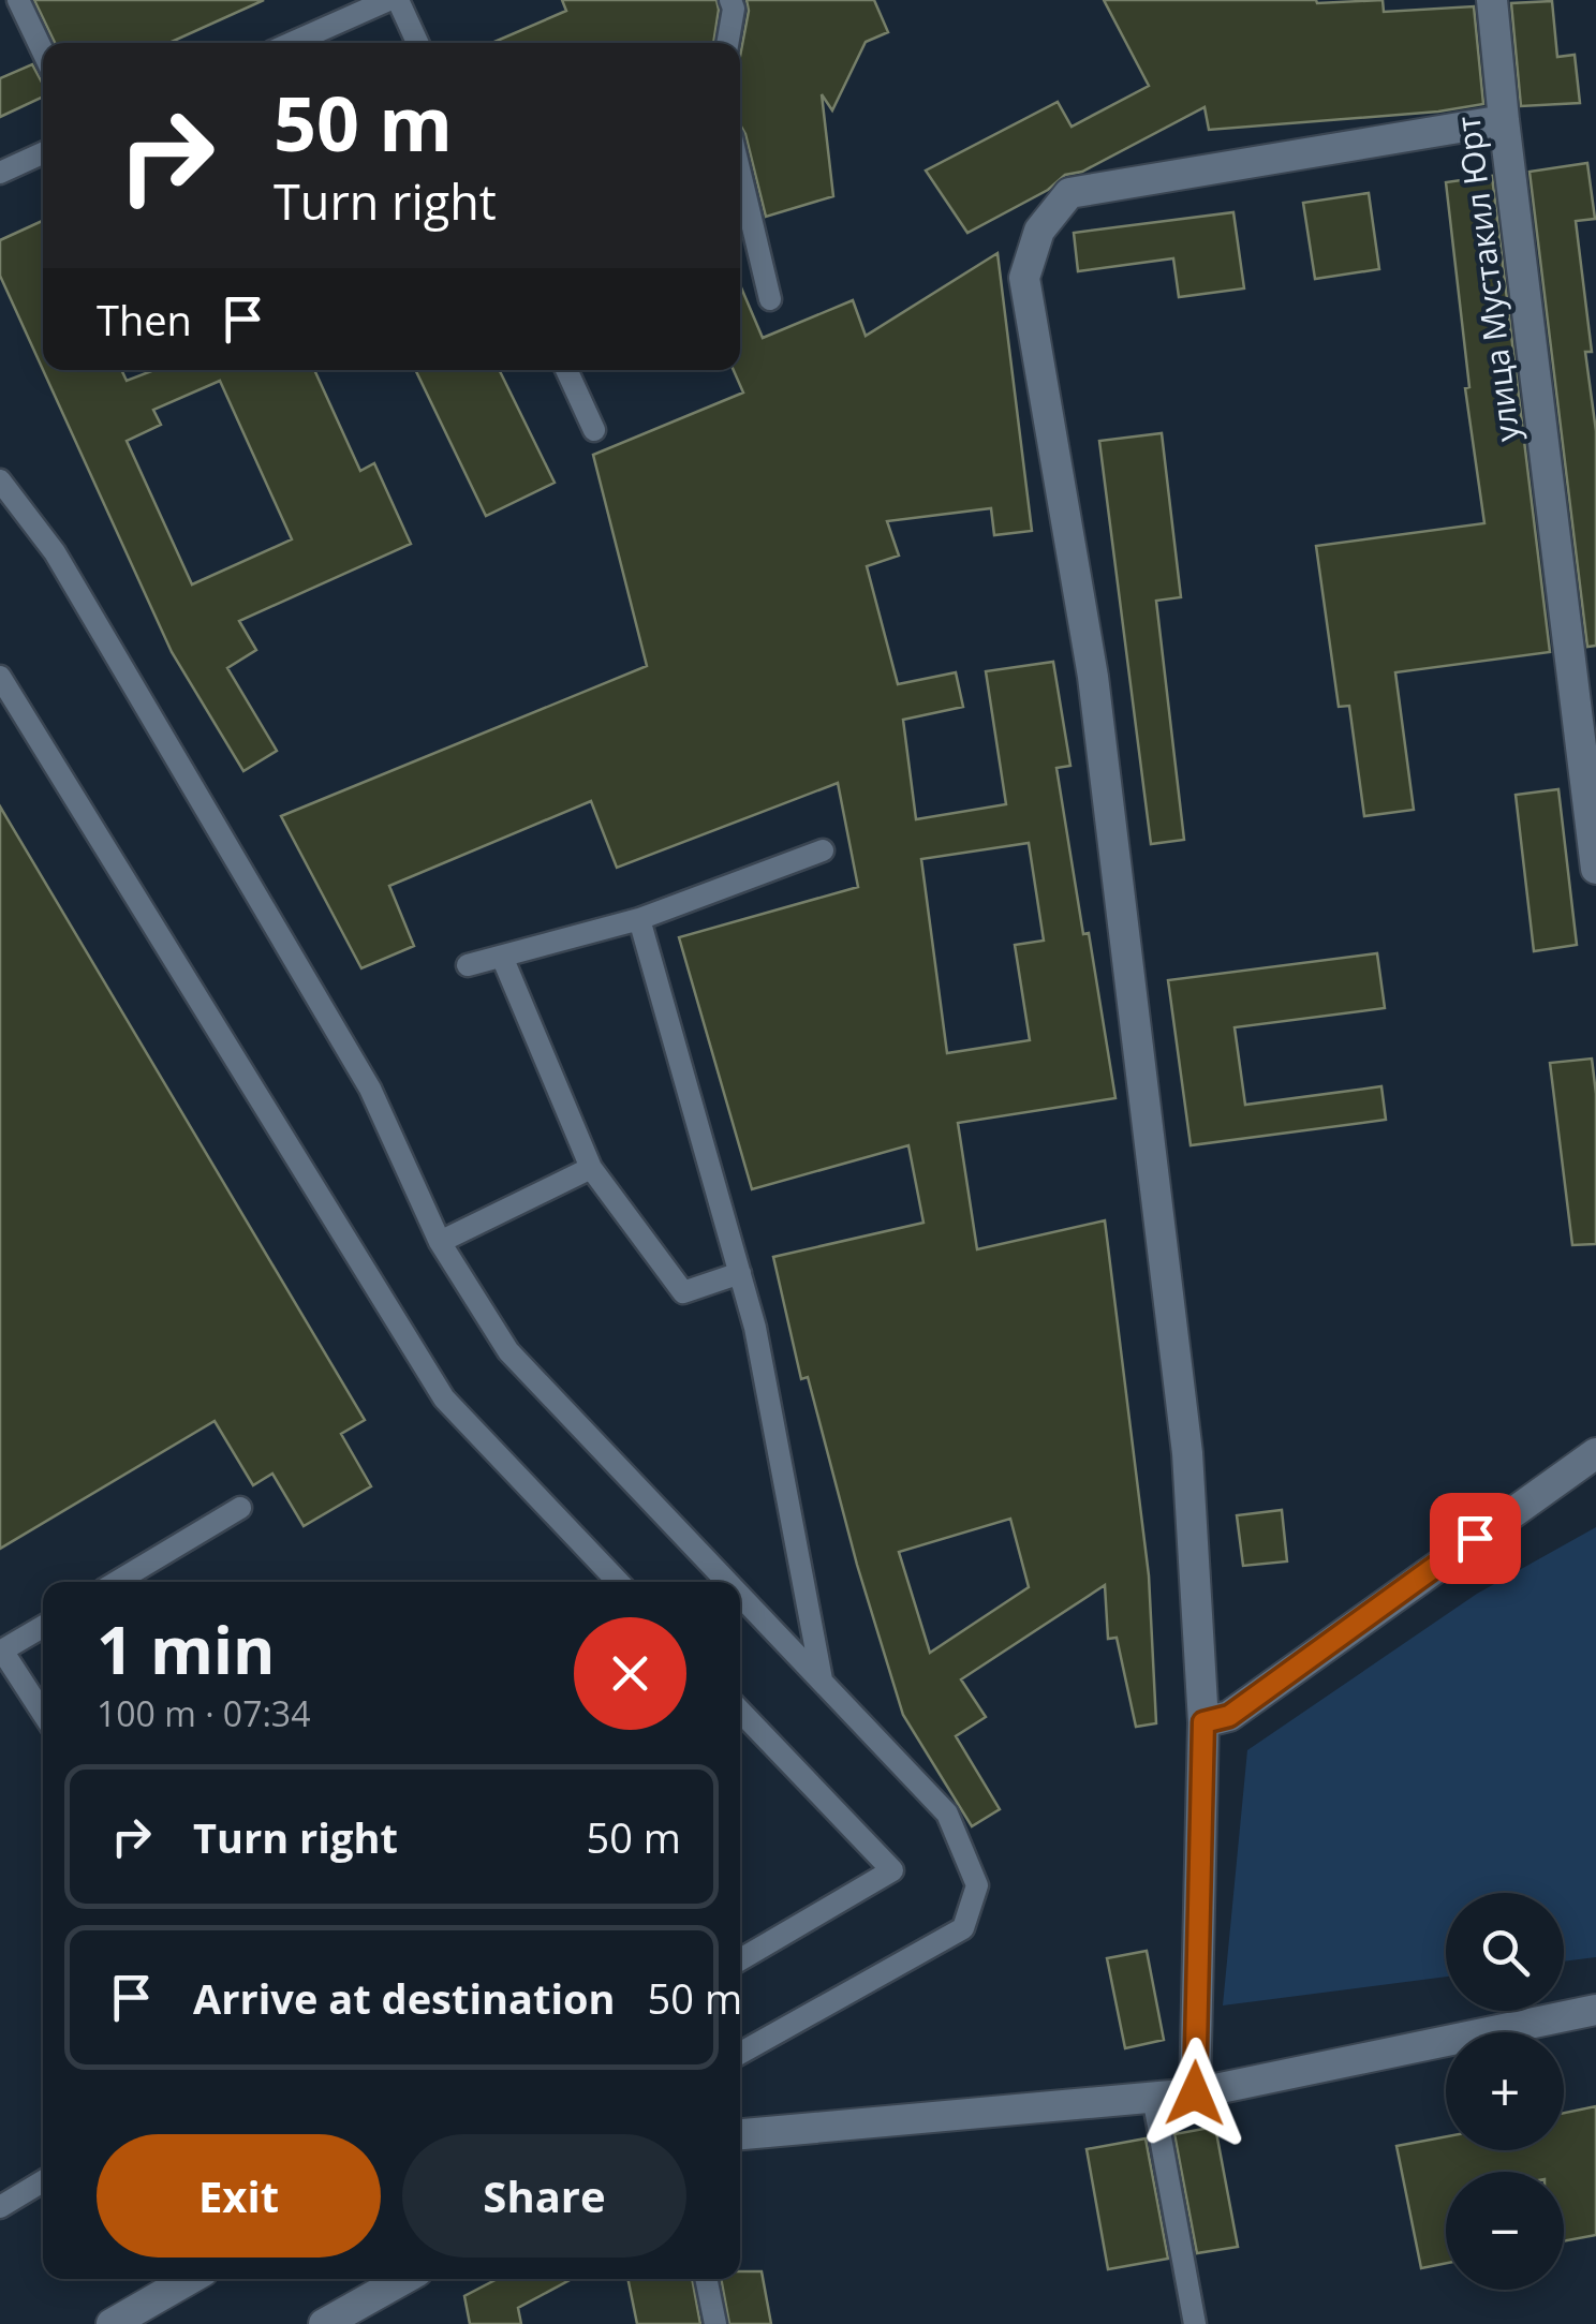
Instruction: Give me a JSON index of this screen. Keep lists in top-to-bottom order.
{
  "streets": {
    "street": ["улица Мустакил Юрт"]
  },
  "page": {
    "turn": ["50 m", "Turn right"],
    "then": "Then",
    "heading": ["1 min", "100 m · 07:34"],
    "list": [
      {
        "name": "Turn right",
        "value": "50 m"
      },
      {
        "name": "Arrive at destination",
        "value": "50 m"
      }
    ],
    "map_buttons": ["+", "−"],
    "buttons": ["Exit", "Share"]
  }
}
